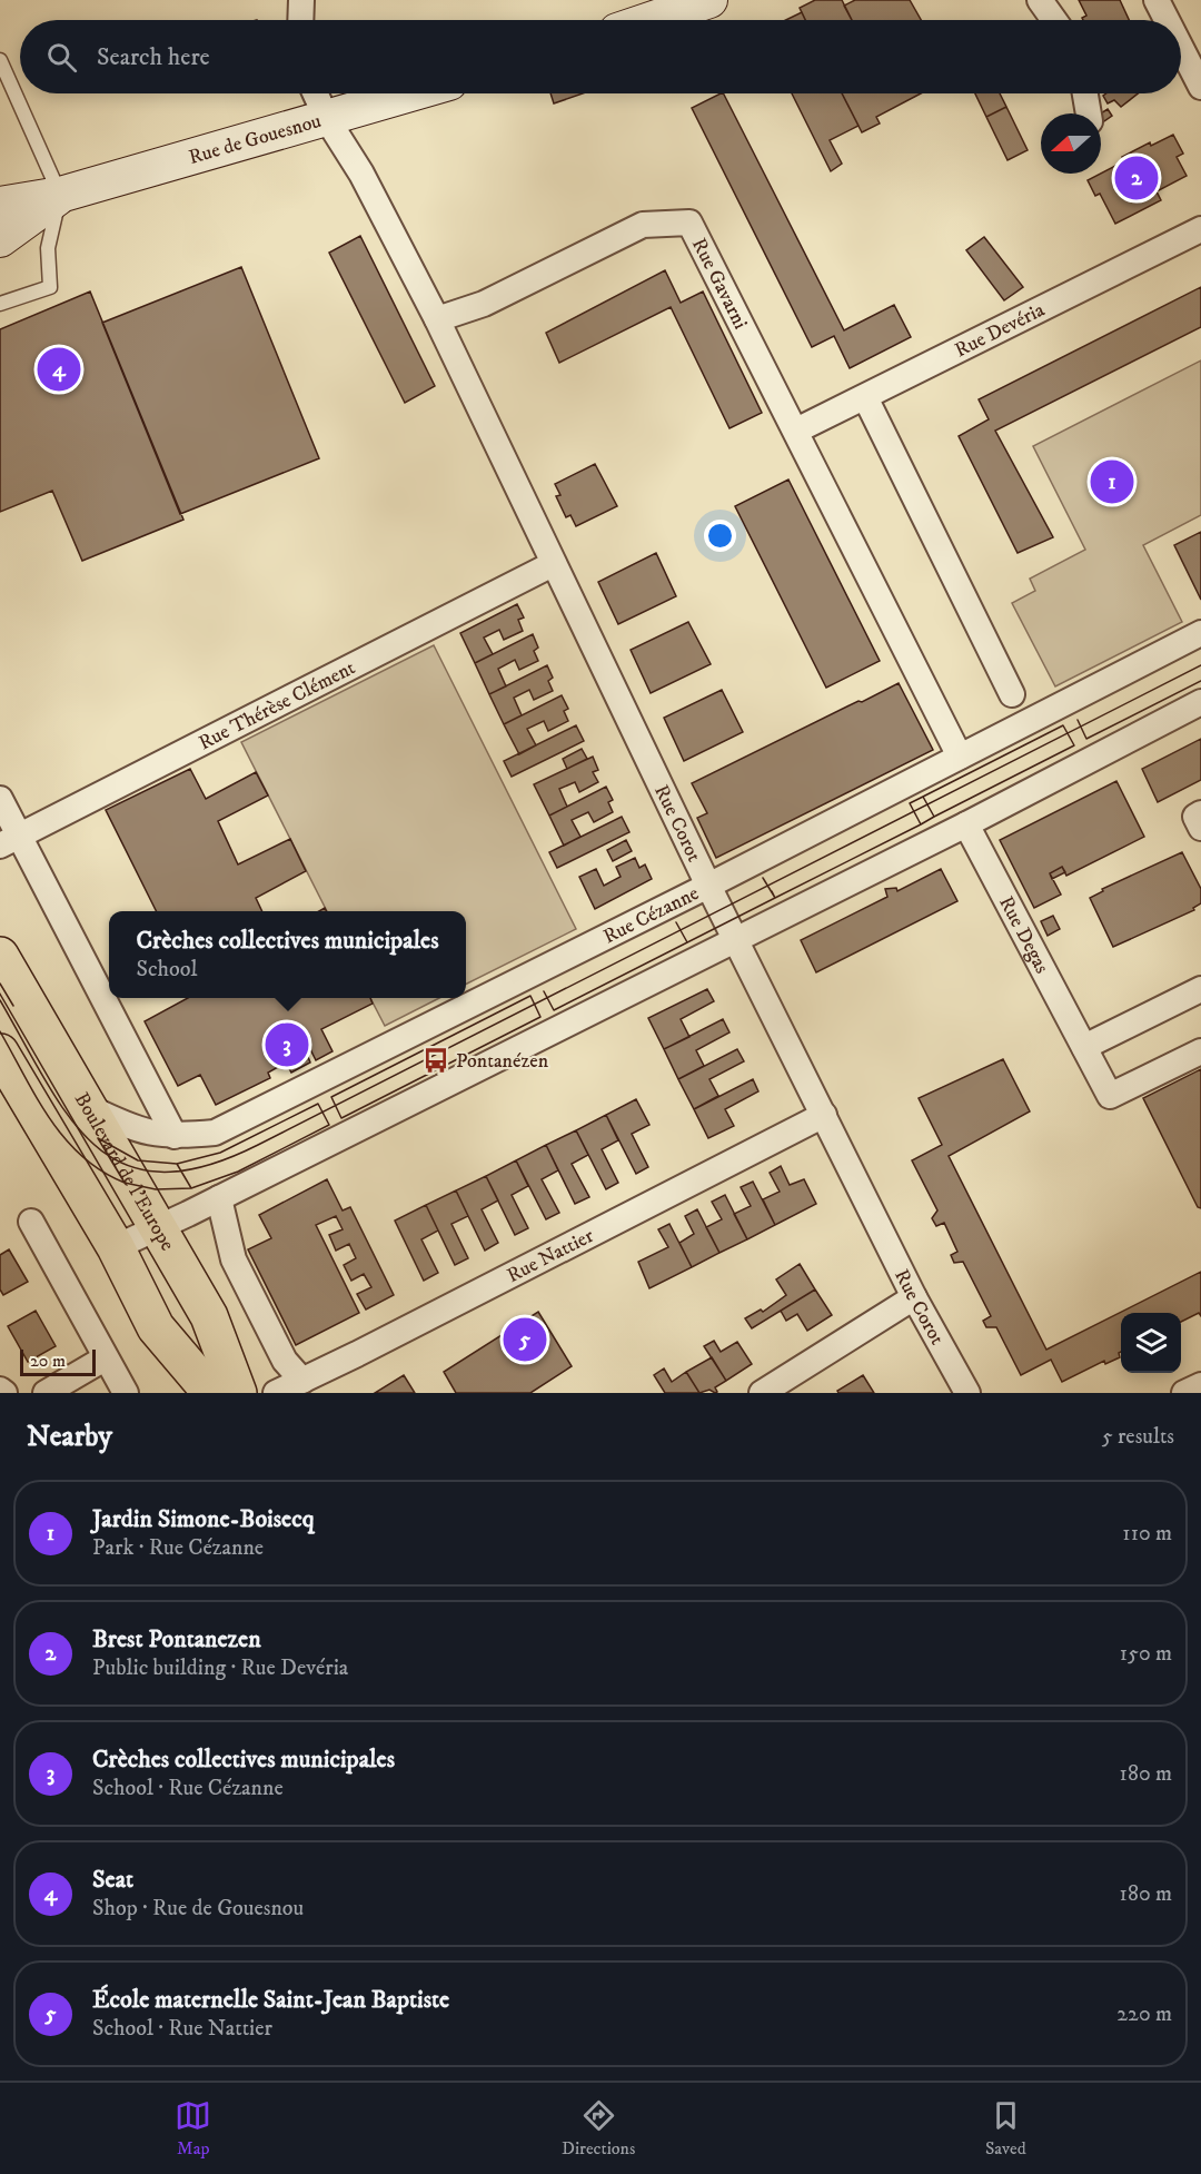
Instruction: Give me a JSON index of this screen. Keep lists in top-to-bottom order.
{
  "streets": {
    "main road": ["Boulevard de l'Europe"],
    "street": [
      "Rue de Gouesnou",
      "Rue Gavarni",
      "Rue Devéria",
      "Rue Thérèse Clément",
      "Rue Corot",
      "Rue Cézanne",
      "Rue Degas",
      "Rue Nattier"
    ]
  },
  "crossings": [
    ["Rue Gavarni", "Rue Devéria"],
    ["Rue Gavarni", "Rue Corot"],
    ["Rue Gavarni", "Rue Cézanne"],
    ["Rue Thérèse Clément", "Rue Corot"],
    ["Rue Corot", "Rue Cézanne"],
    ["Rue Corot", "Rue Nattier"],
    ["Rue Cézanne", "Boulevard de l'Europe"]
  ],
  "places": {
    "bus stop": ["Pontanézen"]
  },
  "scale_bar": "20 m",
  "north": "left",
  "page": {
    "search": "Search here",
    "pins": [
      "2",
      "4",
      "1",
      "3",
      "5"
    ],
    "popup": ["Crèches collectives municipales", "School"],
    "scale": "20 m",
    "heading": ["Nearby", "5 results"],
    "list": [
      {
        "mark": "1",
        "name": "Jardin Simone-Boisecq",
        "note": "Park · Rue Cézanne",
        "value": "110 m"
      },
      {
        "mark": "2",
        "name": "Brest Pontanezen",
        "note": "Public building · Rue Devéria",
        "value": "150 m"
      },
      {
        "mark": "3",
        "name": "Crèches collectives municipales",
        "note": "School · Rue Cézanne",
        "value": "180 m"
      },
      {
        "mark": "4",
        "name": "Seat",
        "note": "Shop · Rue de Gouesnou",
        "value": "180 m"
      },
      {
        "mark": "5",
        "name": "École maternelle Saint-Jean Baptiste",
        "note": "School · Rue Nattier",
        "value": "220 m"
      }
    ],
    "nav": ["Map", "Directions", "Saved"]
  }
}
